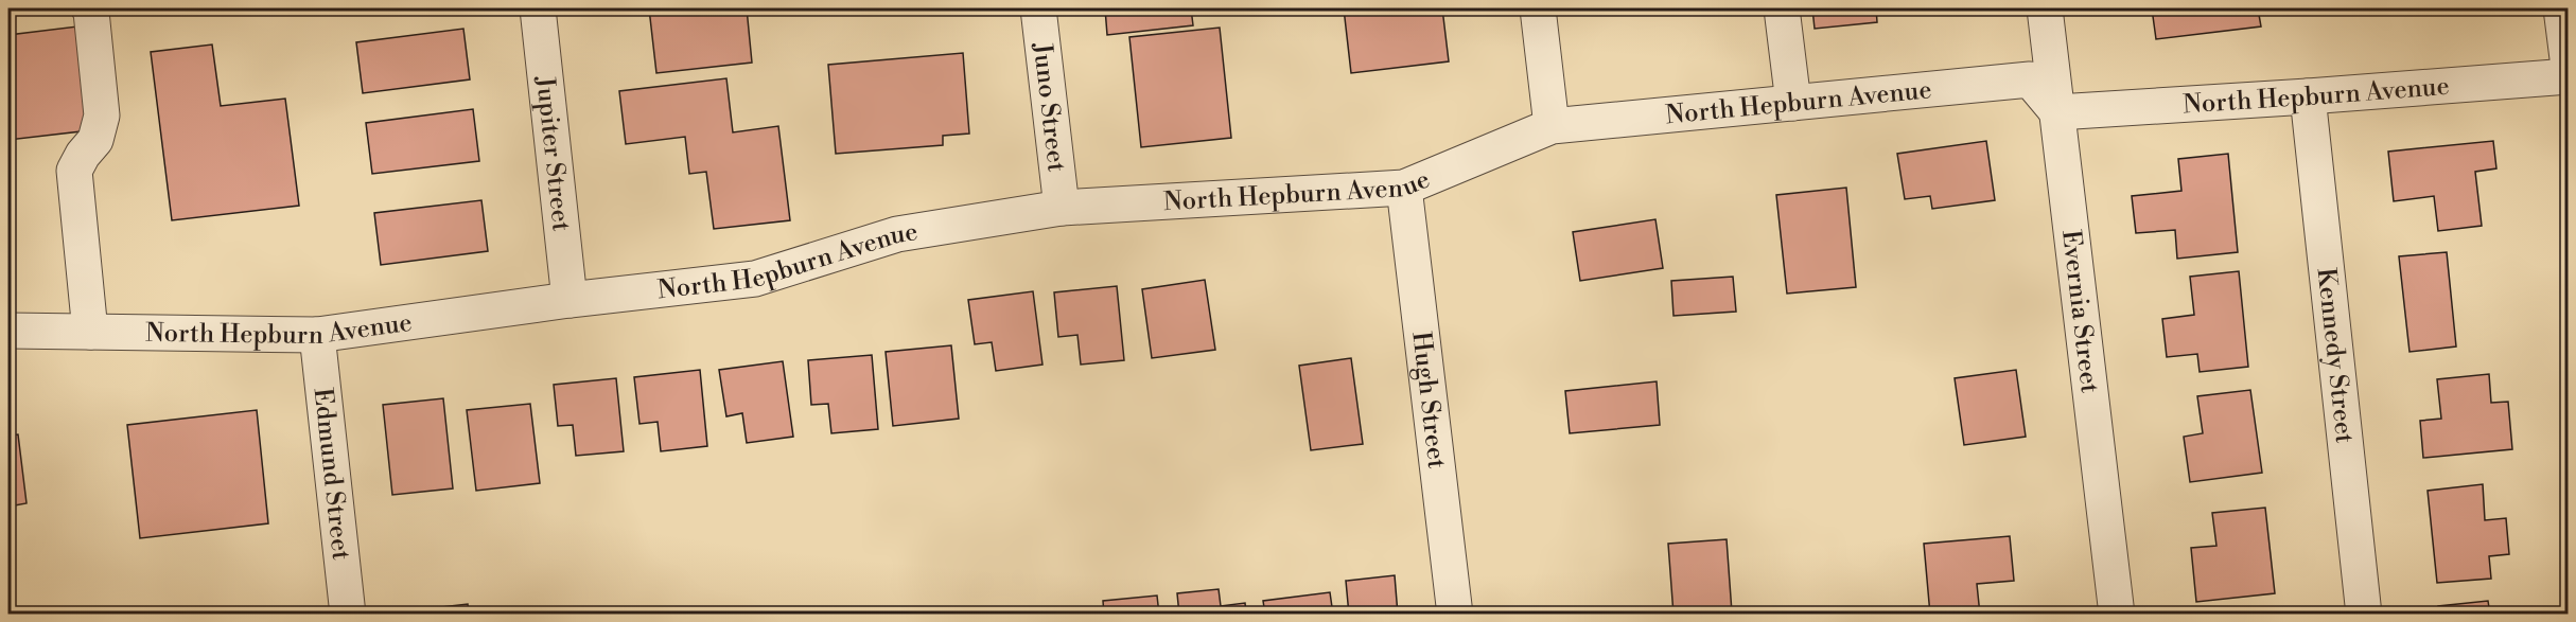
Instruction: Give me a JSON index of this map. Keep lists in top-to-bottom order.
{
  "streets": {
    "street": [
      "North Hepburn Avenue",
      "Juno Street",
      "Jupiter Street",
      "Evernia Street",
      "Kennedy Street",
      "Hugh Street",
      "Edmund Street"
    ]
  },
  "crossings": [
    ["North Hepburn Avenue", "Juno Street"],
    ["North Hepburn Avenue", "Jupiter Street"],
    ["North Hepburn Avenue", "Evernia Street"],
    ["North Hepburn Avenue", "Kennedy Street"],
    ["North Hepburn Avenue", "Hugh Street"],
    ["North Hepburn Avenue", "Edmund Street"]
  ]
}
